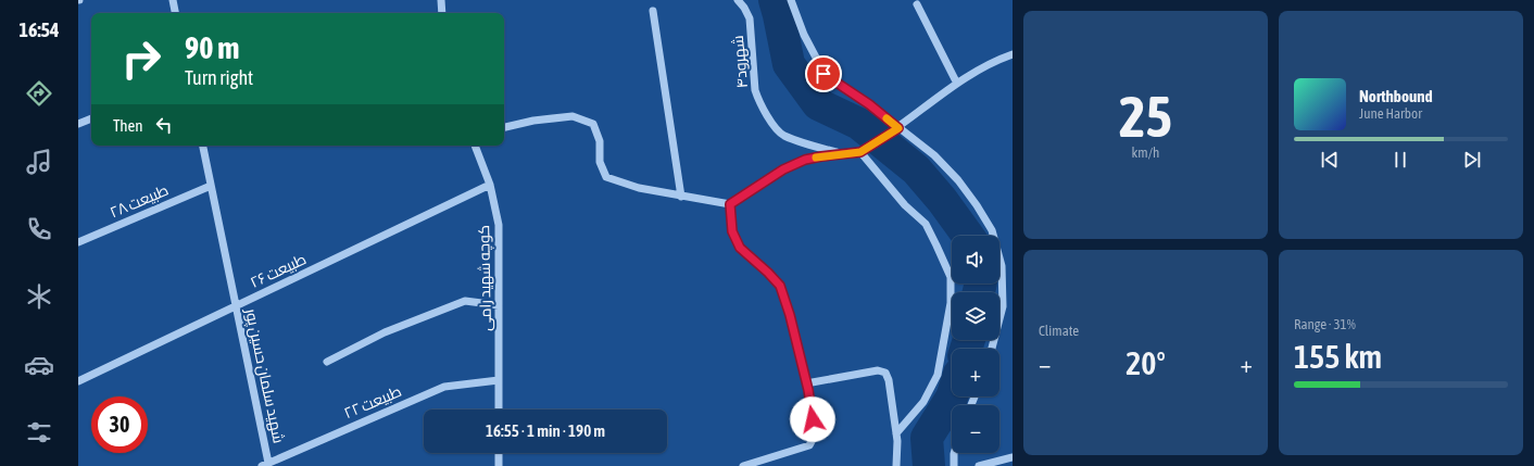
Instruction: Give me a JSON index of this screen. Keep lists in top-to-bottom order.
{
  "streets": {
    "street": [
      "شهرود۴",
      "طبیعت ۲۸",
      "طبیعت ۲۶",
      "کوچه شهید رامی",
      "شهید سلمان حسین پور",
      "طبیعت ۲۲"
    ]
  },
  "crossings": [
    ["طبیعت ۲۸", "شهید سلمان حسین پور"],
    ["طبیعت ۲۶", "کوچه شهید رامی"],
    ["طبیعت ۲۶", "شهید سلمان حسین پور"],
    ["کوچه شهید رامی", "طبیعت ۲۲"],
    ["شهید سلمان حسین پور", "طبیعت ۲۲"]
  ],
  "page": {
    "tabs": "16:54",
    "tile": [
      ["25", "km/h"],
      "Climate",
      ["Range · 31%", "155 km"]
    ],
    "turn": ["90 m", "Turn right"],
    "song": ["Northbound", "June Harbor"],
    "then": "Then",
    "map_buttons": ["+", "−"],
    "heat": ["−", "20°", "+"],
    "limit": "30",
    "trip": "16:55 · 1 min · 190 m"
  }
}
